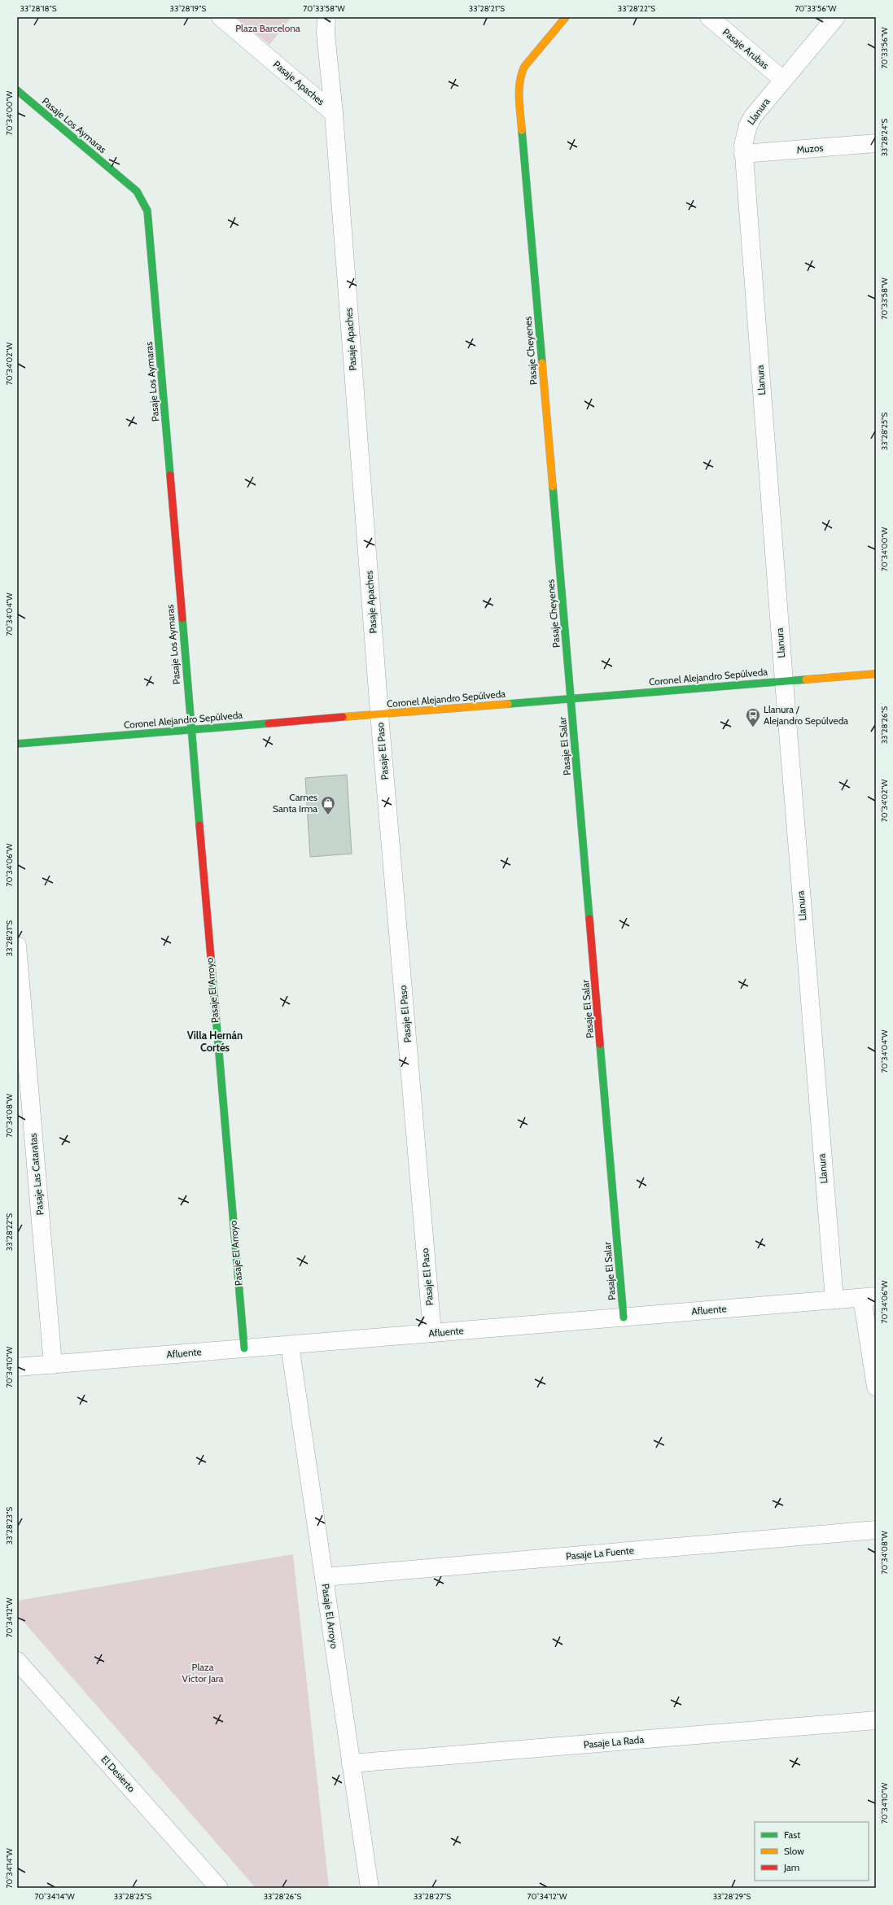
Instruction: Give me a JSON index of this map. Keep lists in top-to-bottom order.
{
  "streets": {
    "street": [
      "Pasaje Arubas",
      "Pasaje Apaches",
      "Llanura",
      "Pasaje Los Aymaras",
      "Muzos",
      "Pasaje Cheyenes",
      "Coronel Alejandro Sepúlveda",
      "Pasaje El Salar",
      "Pasaje El Paso",
      "Pasaje El Arroyo",
      "Pasaje Las Cataratas",
      "Afluente",
      "Pasaje La Fuente",
      "Pasaje La Rada",
      "El Desierto"
    ]
  },
  "crossings": [
    ["Pasaje Arubas", "Llanura"],
    ["Pasaje Apaches", "Coronel Alejandro Sepúlveda"],
    ["Pasaje Apaches", "Pasaje El Paso"],
    ["Llanura", "Muzos"],
    ["Llanura", "Coronel Alejandro Sepúlveda"],
    ["Llanura", "Afluente"],
    ["Pasaje Los Aymaras", "Coronel Alejandro Sepúlveda"],
    ["Pasaje Los Aymaras", "Pasaje El Arroyo"],
    ["Pasaje Cheyenes", "Coronel Alejandro Sepúlveda"],
    ["Pasaje Cheyenes", "Pasaje El Salar"],
    ["Coronel Alejandro Sepúlveda", "Pasaje El Salar"],
    ["Coronel Alejandro Sepúlveda", "Pasaje El Paso"],
    ["Coronel Alejandro Sepúlveda", "Pasaje El Arroyo"],
    ["Pasaje El Salar", "Afluente"],
    ["Pasaje El Paso", "Afluente"],
    ["Pasaje El Arroyo", "Afluente"],
    ["Pasaje El Arroyo", "Pasaje La Fuente"],
    ["Pasaje El Arroyo", "Pasaje La Rada"],
    ["Pasaje Las Cataratas", "Afluente"]
  ],
  "districts": ["Villa Hernán Cortés"],
  "parks": ["Plaza Barcelona", "Plaza Víctor Jara"],
  "places": {
    "bus stop": ["Llanura / Alejandro Sepúlveda"],
    "shop": ["Carnes Santa Irma"]
  },
  "legend": ["Fast", "Slow", "Jam"],
  "coordinates": [
    "33°28'18\"S",
    "33°28'19\"S",
    "70°33'58\"W",
    "33°28'21\"S",
    "33°28'22\"S",
    "70°33'56\"W",
    "70°34'00\"W",
    "33°28'24\"S",
    "70°34'02\"W",
    "33°28'25\"S",
    "70°34'04\"W",
    "33°28'26\"S",
    "70°34'06\"W",
    "70°34'08\"W",
    "70°34'10\"W",
    "33°28'23\"S",
    "70°34'12\"W",
    "70°34'14\"W",
    "33°28'27\"S",
    "33°28'29\"S"
  ]
}
